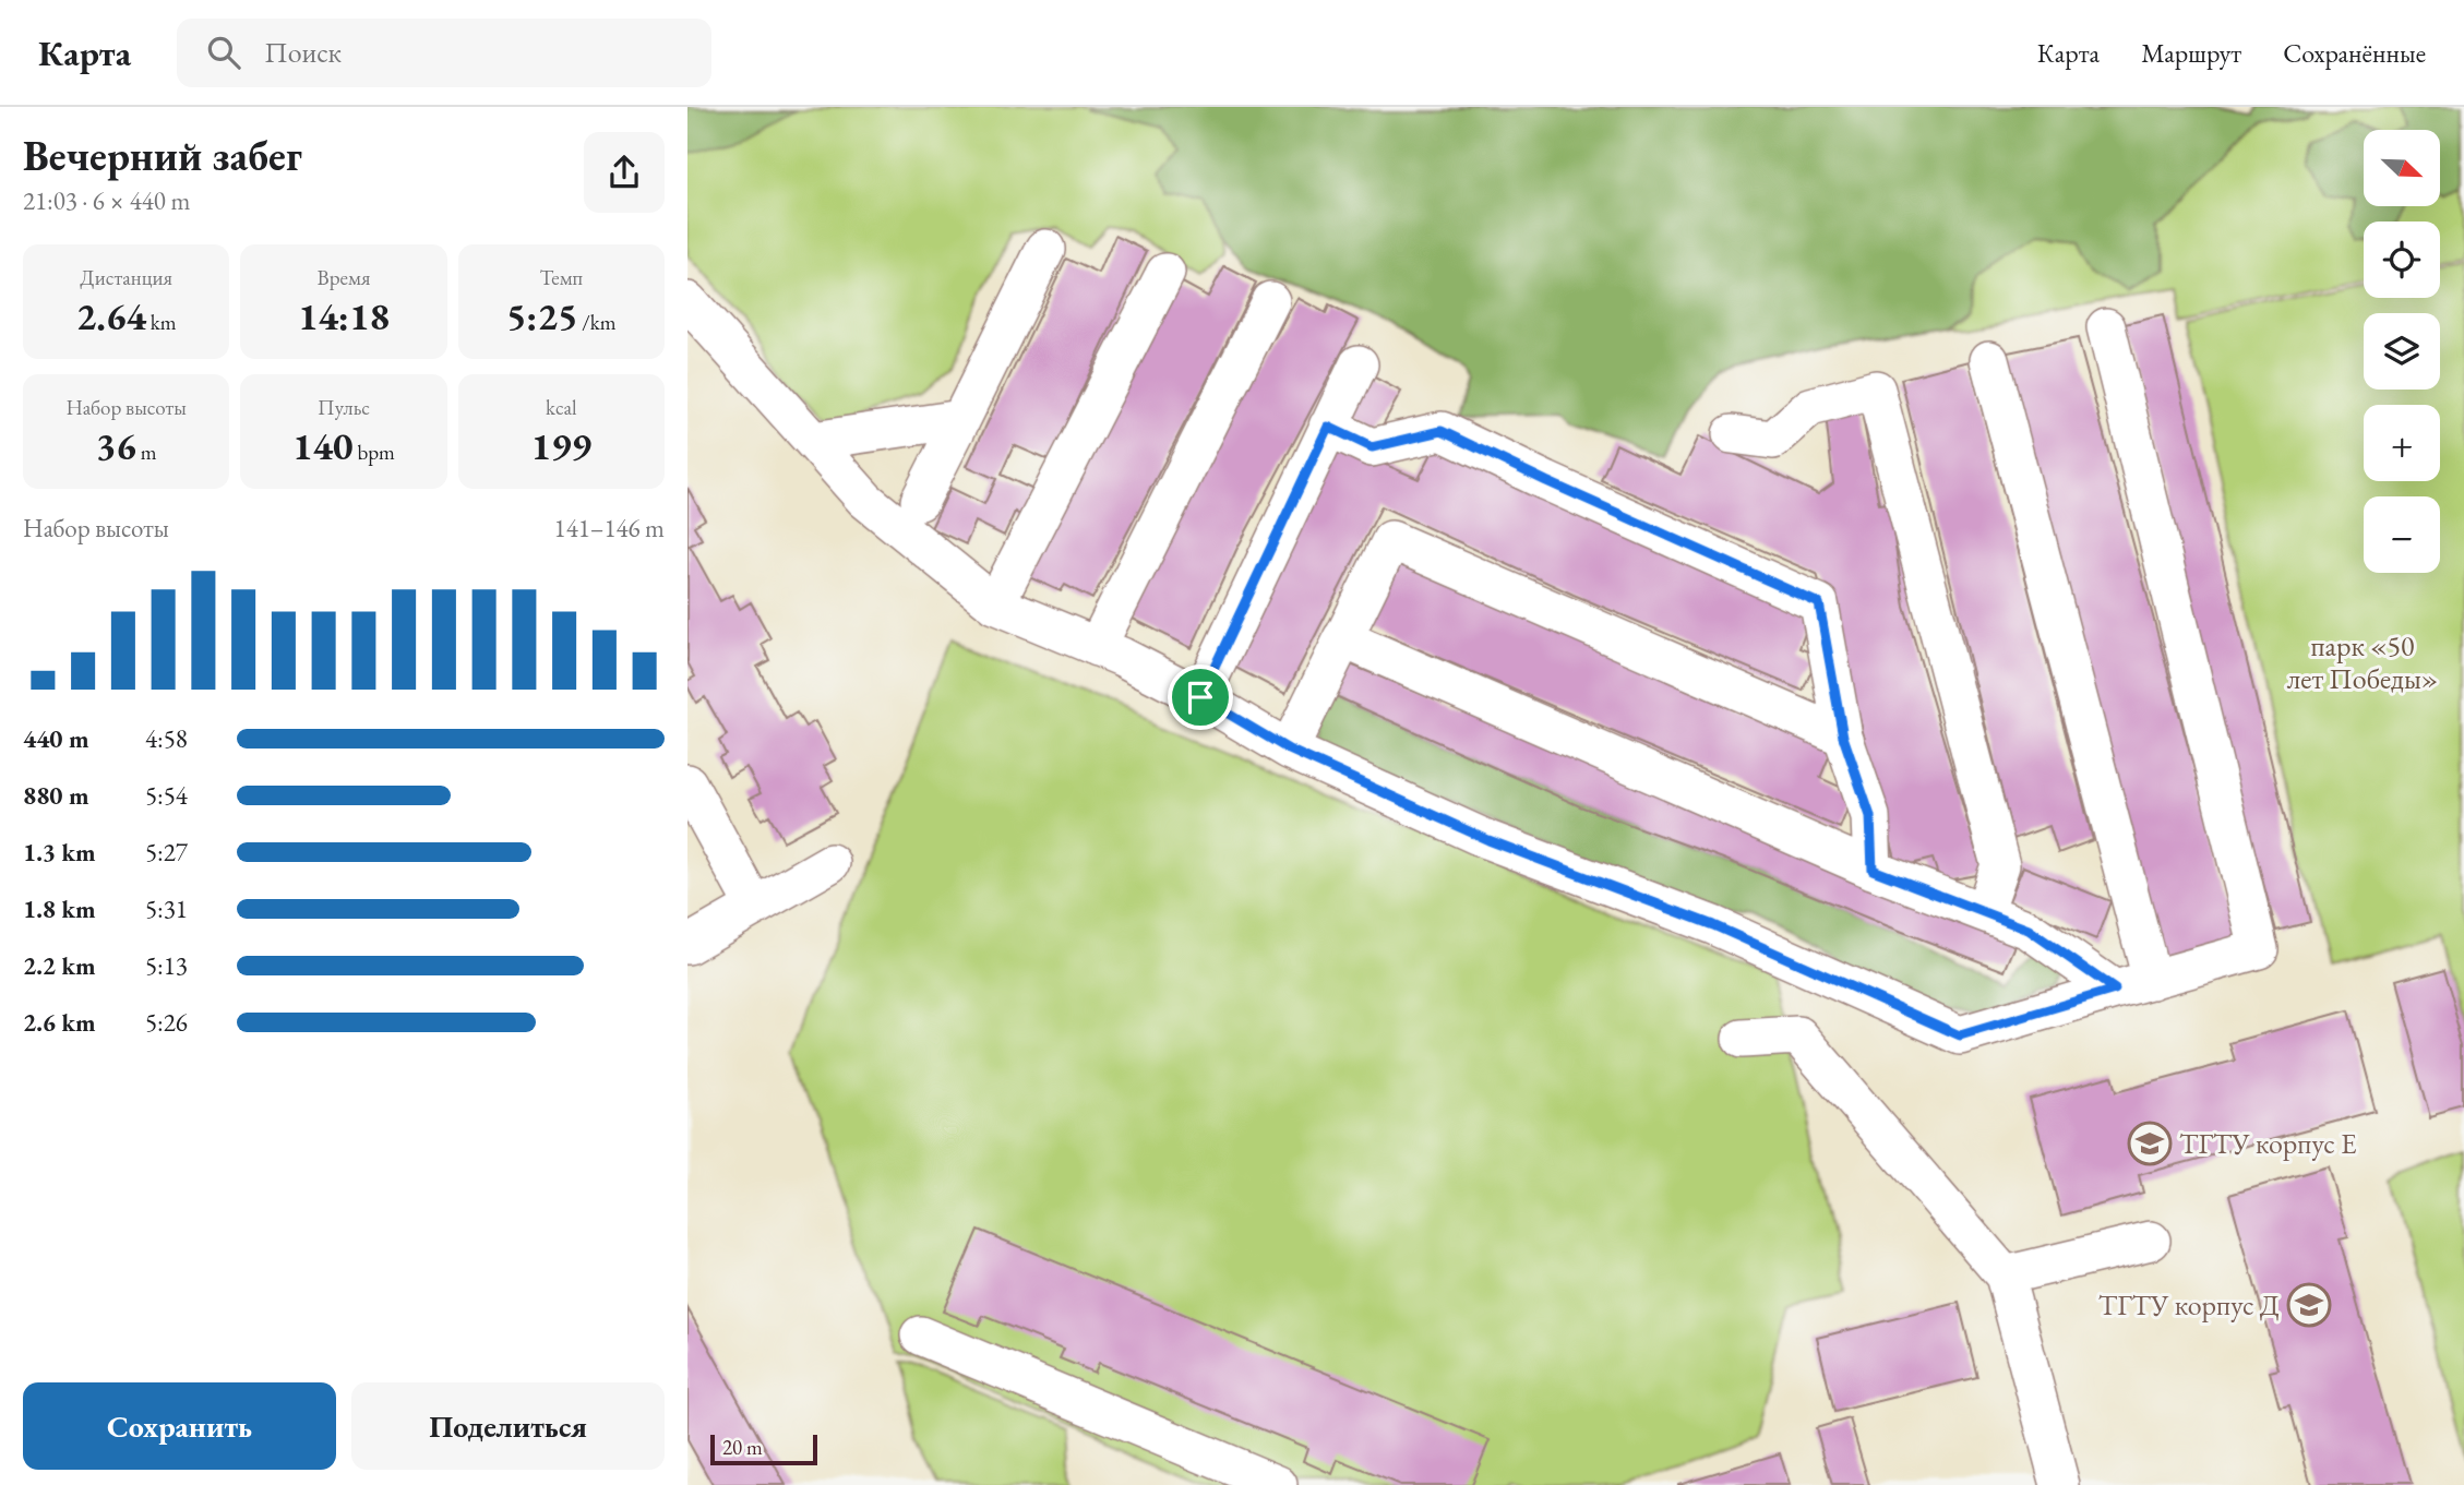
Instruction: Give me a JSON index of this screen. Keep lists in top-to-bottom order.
{
  "parks": ["парк «50 лет Победы»"],
  "places": {
    "school or university": ["ТГТУ корпус Е", "ТГТУ корпус Д"]
  },
  "scale_bar": "20 m",
  "north": "bottom right",
  "page": {
    "header": "Карта",
    "search": "Поиск",
    "nav": ["Карта", "Маршрут", "Сохранённые"],
    "heading": ["Вечерний забег", "21:03 · 6 × 440 m"],
    "map_buttons": ["+", "−"],
    "stats": [
      ["Дистанция", "2.64 km"],
      ["Время", "14:18"],
      ["Темп", "5:25 /km"],
      ["Набор высоты", "36 m"],
      ["Пульс", "140 bpm"],
      ["kcal", "199"]
    ],
    "chart": ["Набор высоты", "141–146 m"],
    "list": [
      {
        "name": "440 m",
        "note": "4:58"
      },
      {
        "name": "880 m",
        "note": "5:54"
      },
      {
        "name": "1.3 km",
        "note": "5:27"
      },
      {
        "name": "1.8 km",
        "note": "5:31"
      },
      {
        "name": "2.2 km",
        "note": "5:13"
      },
      {
        "name": "2.6 km",
        "note": "5:26"
      }
    ],
    "buttons": ["Сохранить", "Поделиться"],
    "scale": "20 m"
  }
}
